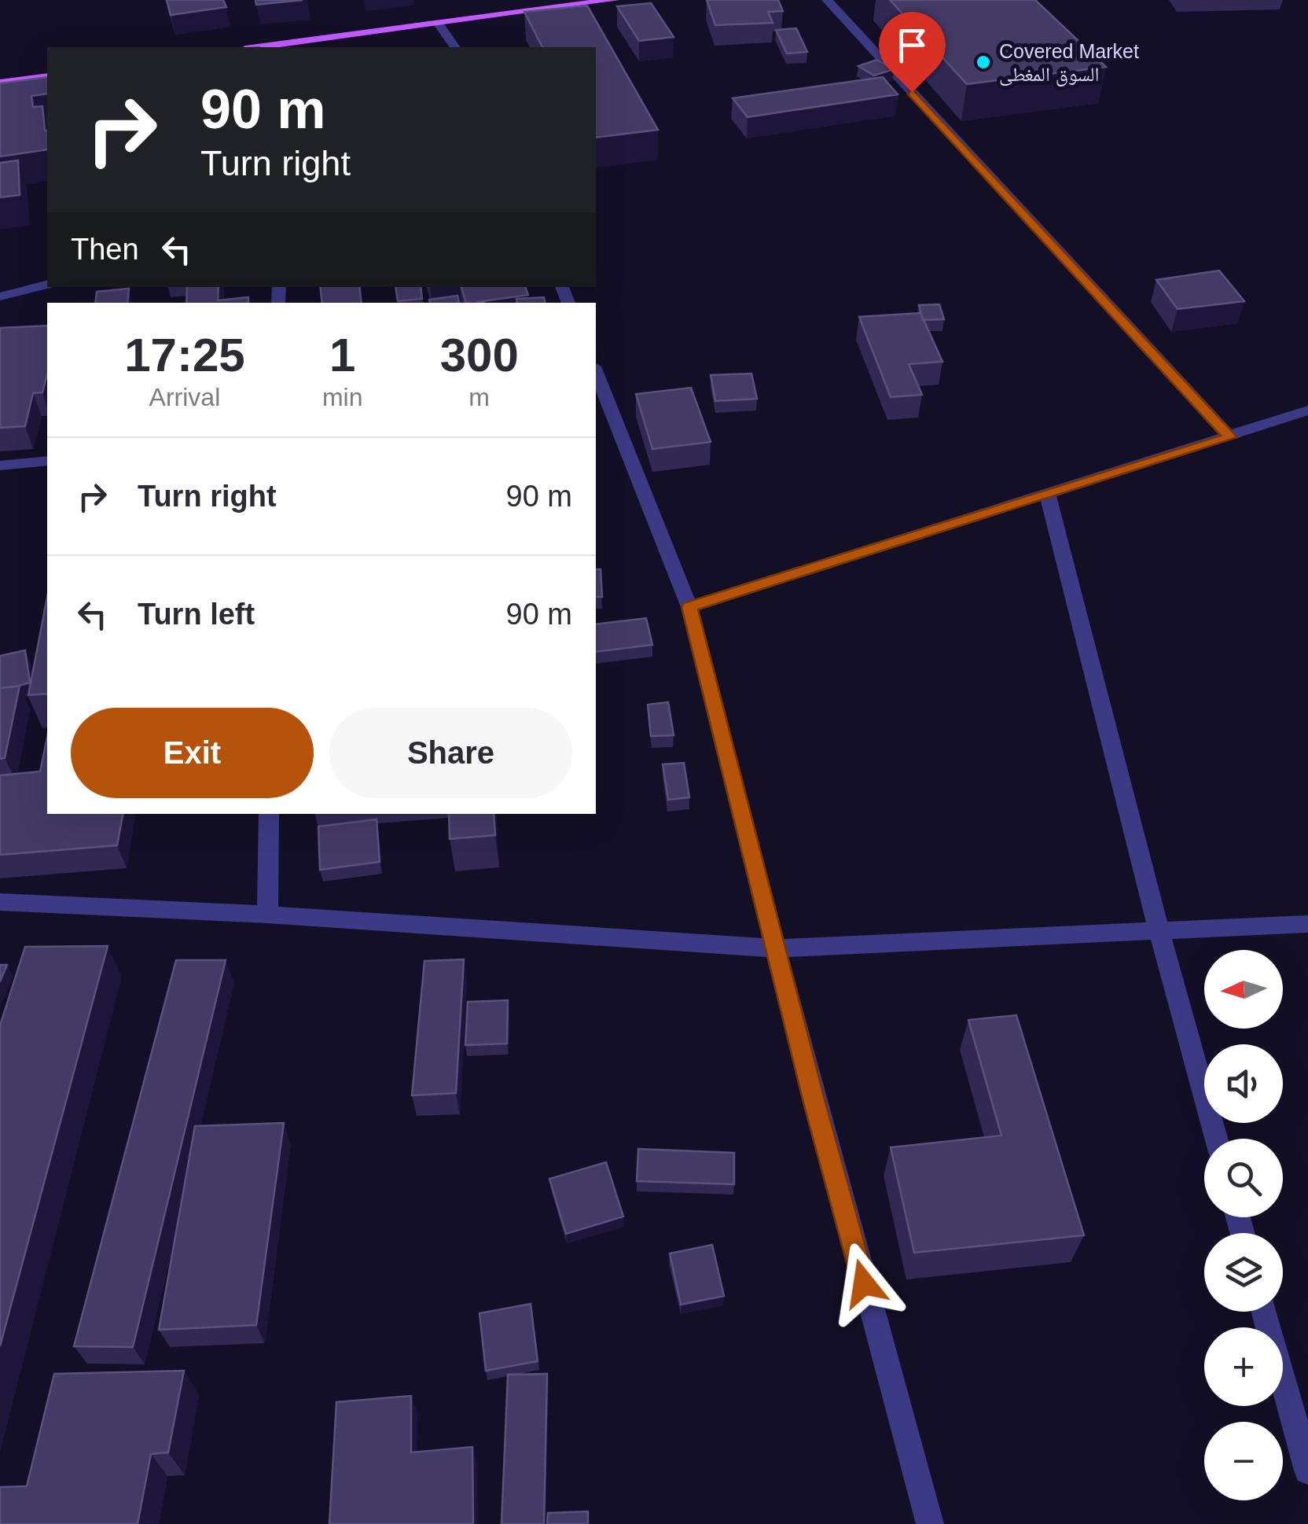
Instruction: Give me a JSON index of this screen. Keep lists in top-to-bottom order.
{
  "places": ["Covered Market السوق المغطى"],
  "north": "left",
  "page": {
    "turn": ["90 m", "Turn right"],
    "then": "Then",
    "eta": [
      "17:25",
      "Arrival",
      "1",
      "min",
      "300",
      "m"
    ],
    "list": [
      {
        "name": "Turn right",
        "value": "90 m"
      },
      {
        "name": "Turn left",
        "value": "90 m"
      }
    ],
    "buttons": ["Exit", "Share"],
    "map_buttons": ["+", "−"]
  }
}
